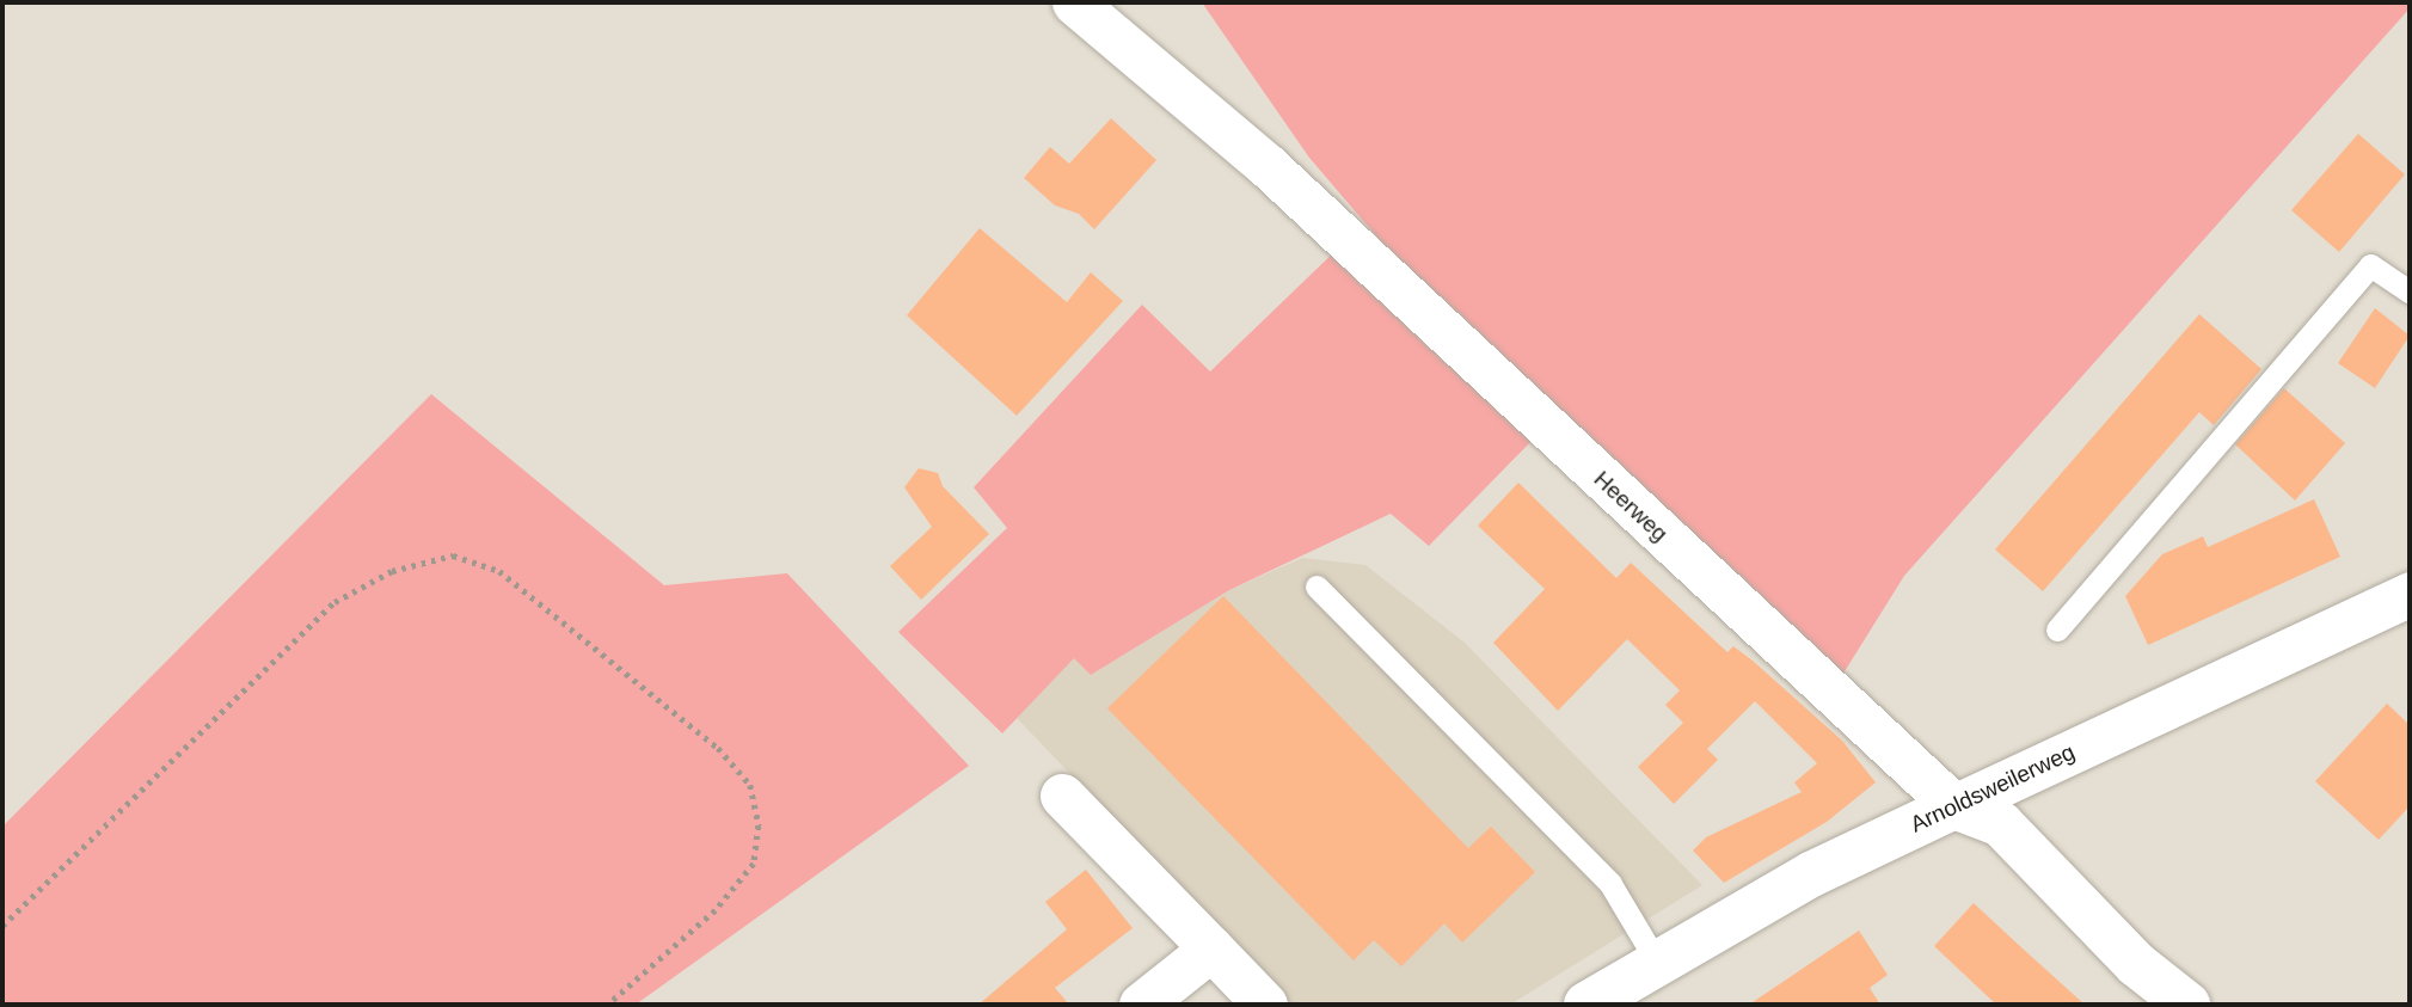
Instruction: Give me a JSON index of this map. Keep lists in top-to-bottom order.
{
  "streets": {
    "street": ["Heerweg", "Arnoldsweilerweg"]
  },
  "crossings": [
    ["Heerweg", "Arnoldsweilerweg"]
  ]
}
